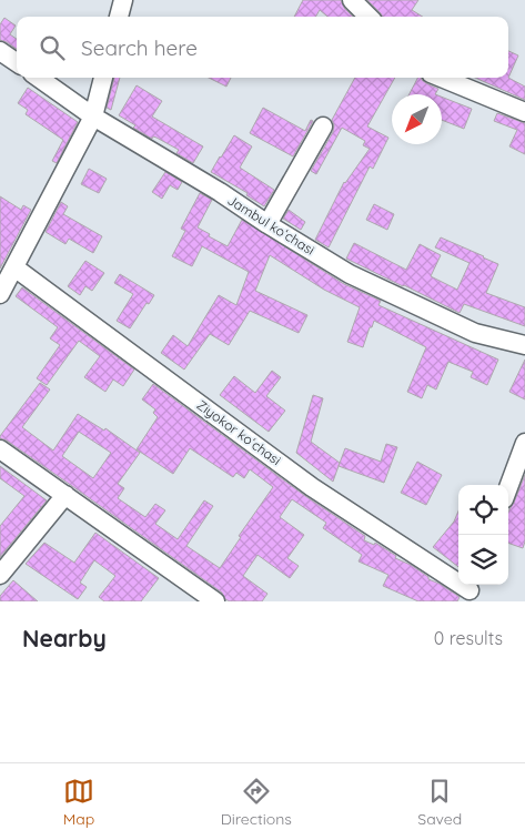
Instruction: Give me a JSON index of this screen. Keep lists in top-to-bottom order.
{
  "streets": {
    "street": ["Jambul koʻchasi", "Ziyokor koʻchasi"]
  },
  "north": "bottom left",
  "page": {
    "search": "Search here",
    "heading": ["Nearby", "0 results"],
    "nav": ["Map", "Directions", "Saved"]
  }
}
